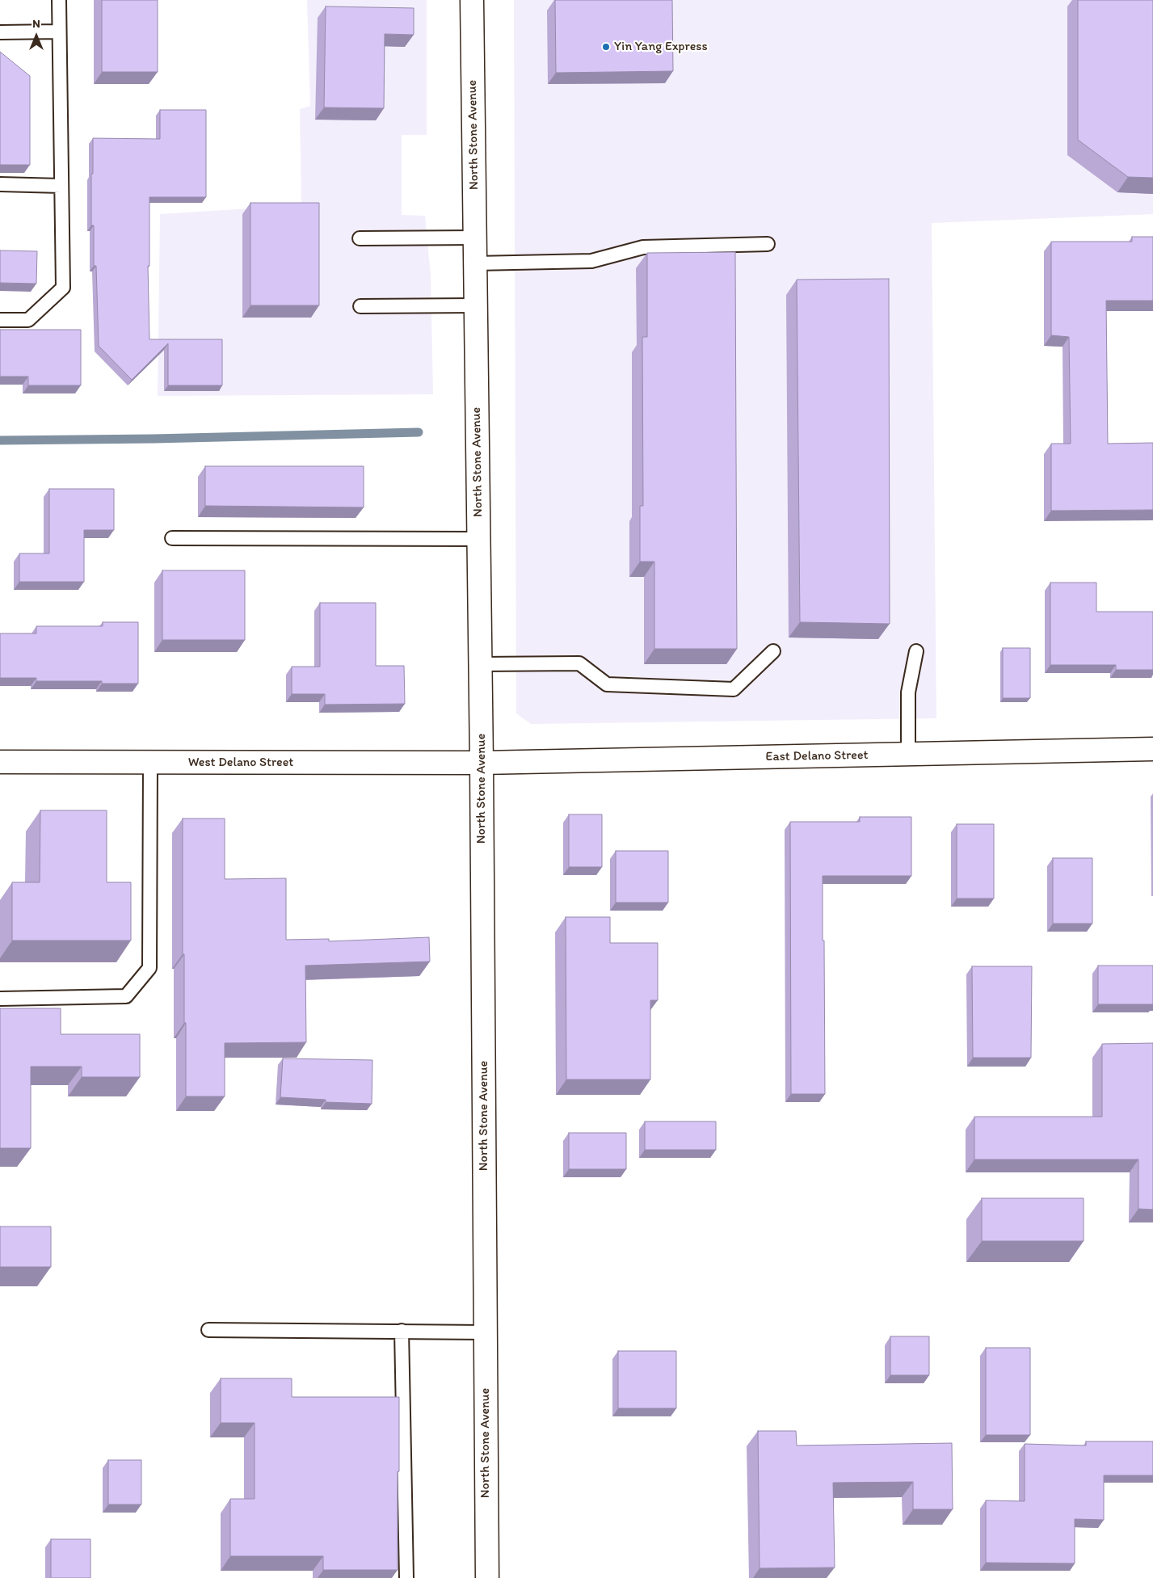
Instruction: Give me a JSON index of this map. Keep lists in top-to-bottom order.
{
  "streets": {
    "main road": ["North Stone Avenue", "East Delano Street", "West Delano Street"]
  },
  "crossings": [
    ["North Stone Avenue", "East Delano Street"],
    ["North Stone Avenue", "West Delano Street"],
    ["East Delano Street", "West Delano Street"]
  ],
  "places": ["Yin Yang Express"],
  "north": "top"
}
